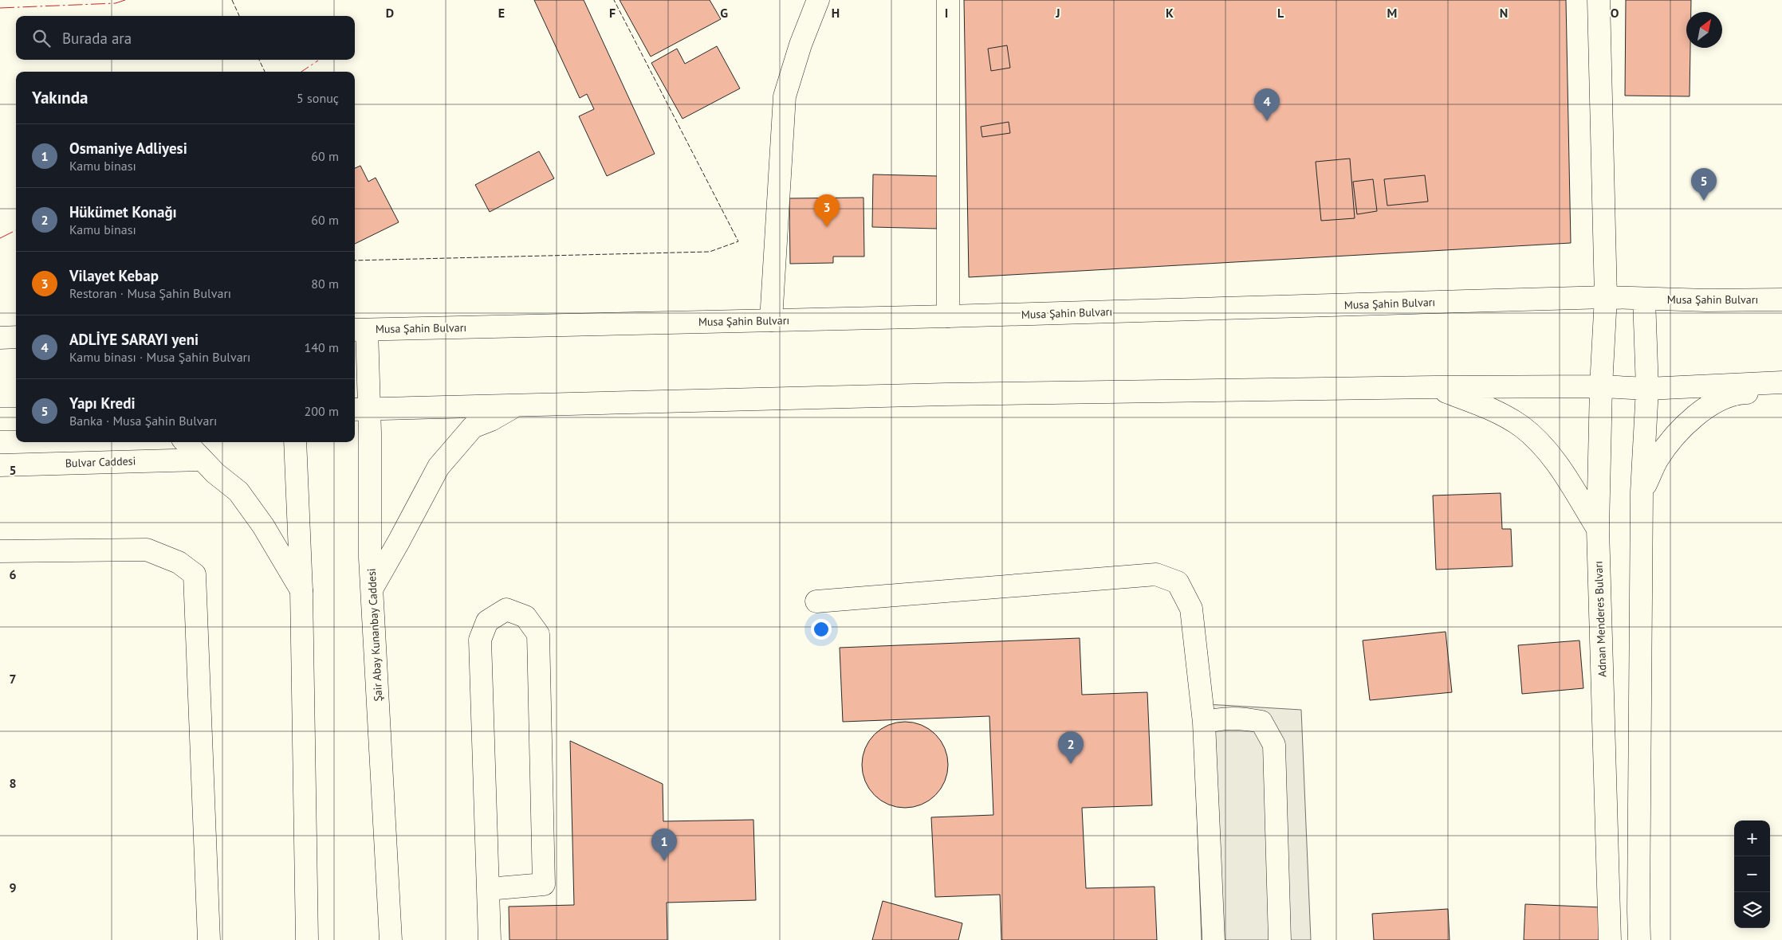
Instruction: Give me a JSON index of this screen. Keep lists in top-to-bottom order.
{
  "streets": {
    "main road": [
      "Musa Şahin Bulvarı",
      "Bulvar Caddesi",
      "Adnan Menderes Bulvarı",
      "Şair Abay Kunanbay Caddesi"
    ]
  },
  "crossings": [
    ["Musa Şahin Bulvarı", "Adnan Menderes Bulvarı"],
    ["Musa Şahin Bulvarı", "Şair Abay Kunanbay Caddesi"]
  ],
  "north": "top right",
  "page": {
    "search": "Burada ara",
    "heading": ["Yakında", "5 sonuç"],
    "pins": [
      "4",
      "5",
      "3",
      "2",
      "1"
    ],
    "list": [
      {
        "mark": "1",
        "name": "Osmaniye Adliyesi",
        "note": "Kamu binası",
        "value": "60 m"
      },
      {
        "mark": "2",
        "name": "Hükümet Konağı",
        "note": "Kamu binası",
        "value": "60 m"
      },
      {
        "mark": "3",
        "name": "Vilayet Kebap",
        "note": "Restoran · Musa Şahin Bulvarı",
        "value": "80 m"
      },
      {
        "mark": "4",
        "name": "ADLİYE SARAYI yeni",
        "note": "Kamu binası · Musa Şahin Bulvarı",
        "value": "140 m"
      },
      {
        "mark": "5",
        "name": "Yapı Kredi",
        "note": "Banka · Musa Şahin Bulvarı",
        "value": "200 m"
      }
    ],
    "map_buttons": ["+", "−"]
  },
  "grid": {
    "columns": [
      "D",
      "E",
      "F",
      "G",
      "H",
      "I",
      "J",
      "K",
      "L",
      "M",
      "N",
      "O"
    ],
    "rows": [
      "5",
      "6",
      "7",
      "8",
      "9"
    ]
  }
}
